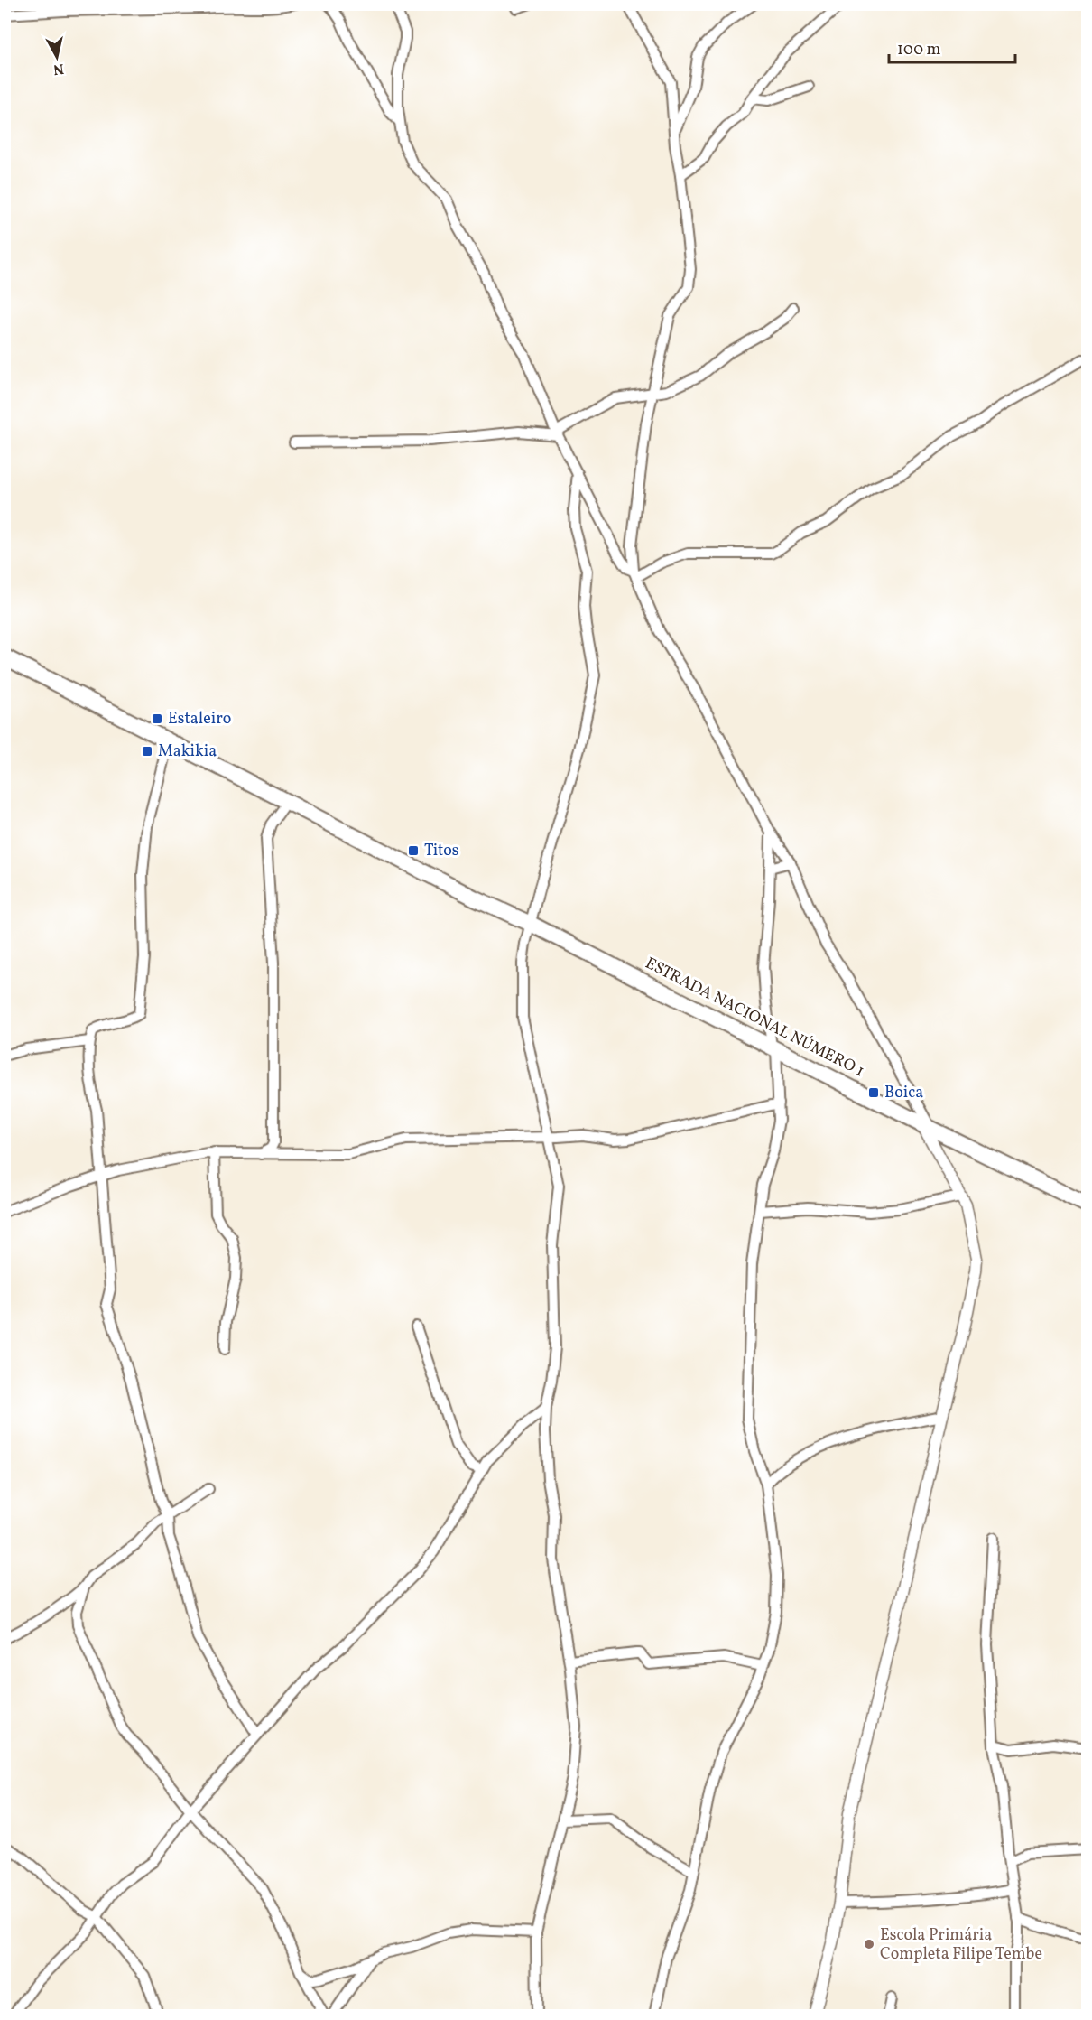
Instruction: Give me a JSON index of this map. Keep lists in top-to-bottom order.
{
  "streets": {
    "highway": ["ESTRADA NACIONAL NÚMERO 1"]
  },
  "places": {
    "transit": [
      "Estaleiro",
      "Makikia",
      "Titos",
      "Boica"
    ],
    "other": ["Escola Primária Completa Filipe Tembe"]
  },
  "scale_bar": "100 m",
  "north": "bottom"
}
